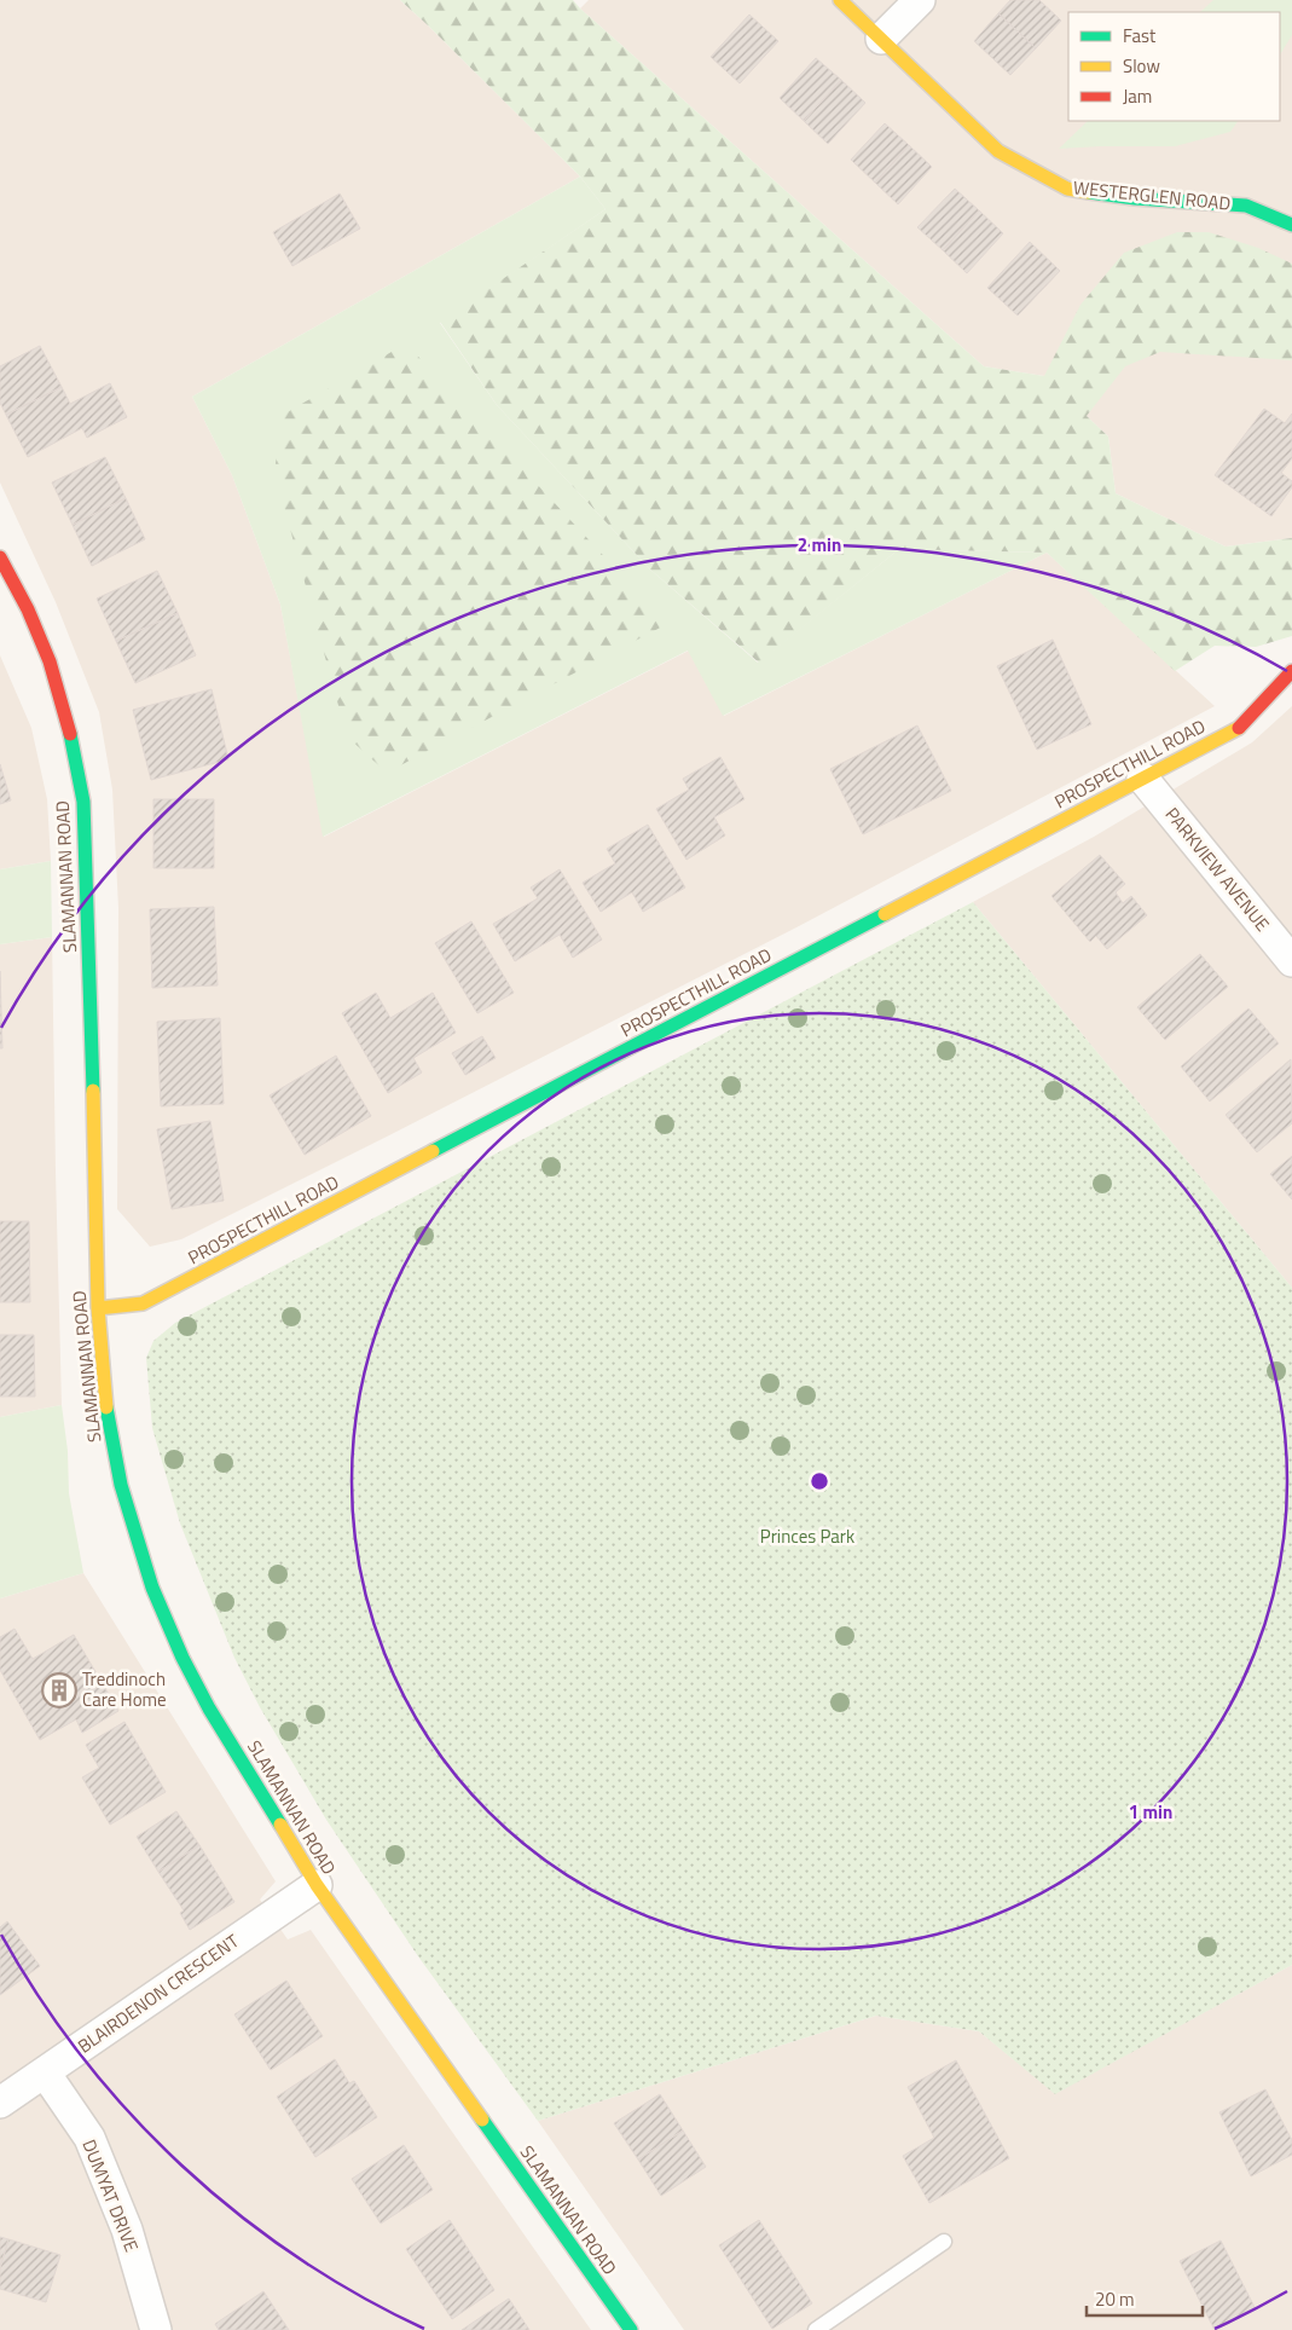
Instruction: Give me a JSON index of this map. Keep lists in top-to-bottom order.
{
  "streets": {
    "main road": ["WESTERGLEN ROAD", "PROSPECTHILL ROAD", "SLAMANNAN ROAD"],
    "street": ["PARKVIEW AVENUE", "BLAIRDENON CRESCENT", "DUMYAT DRIVE"]
  },
  "crossings": [
    ["PROSPECTHILL ROAD", "PARKVIEW AVENUE"],
    ["PROSPECTHILL ROAD", "SLAMANNAN ROAD"],
    ["SLAMANNAN ROAD", "BLAIRDENON CRESCENT"],
    ["BLAIRDENON CRESCENT", "DUMYAT DRIVE"]
  ],
  "parks": ["Princes Park"],
  "places": {
    "building": ["Treddinoch Care Home"]
  },
  "legend": ["Fast", "Slow", "Jam"],
  "scale_bar": "20 m",
  "rings": ["2 min", "1 min"]
}
